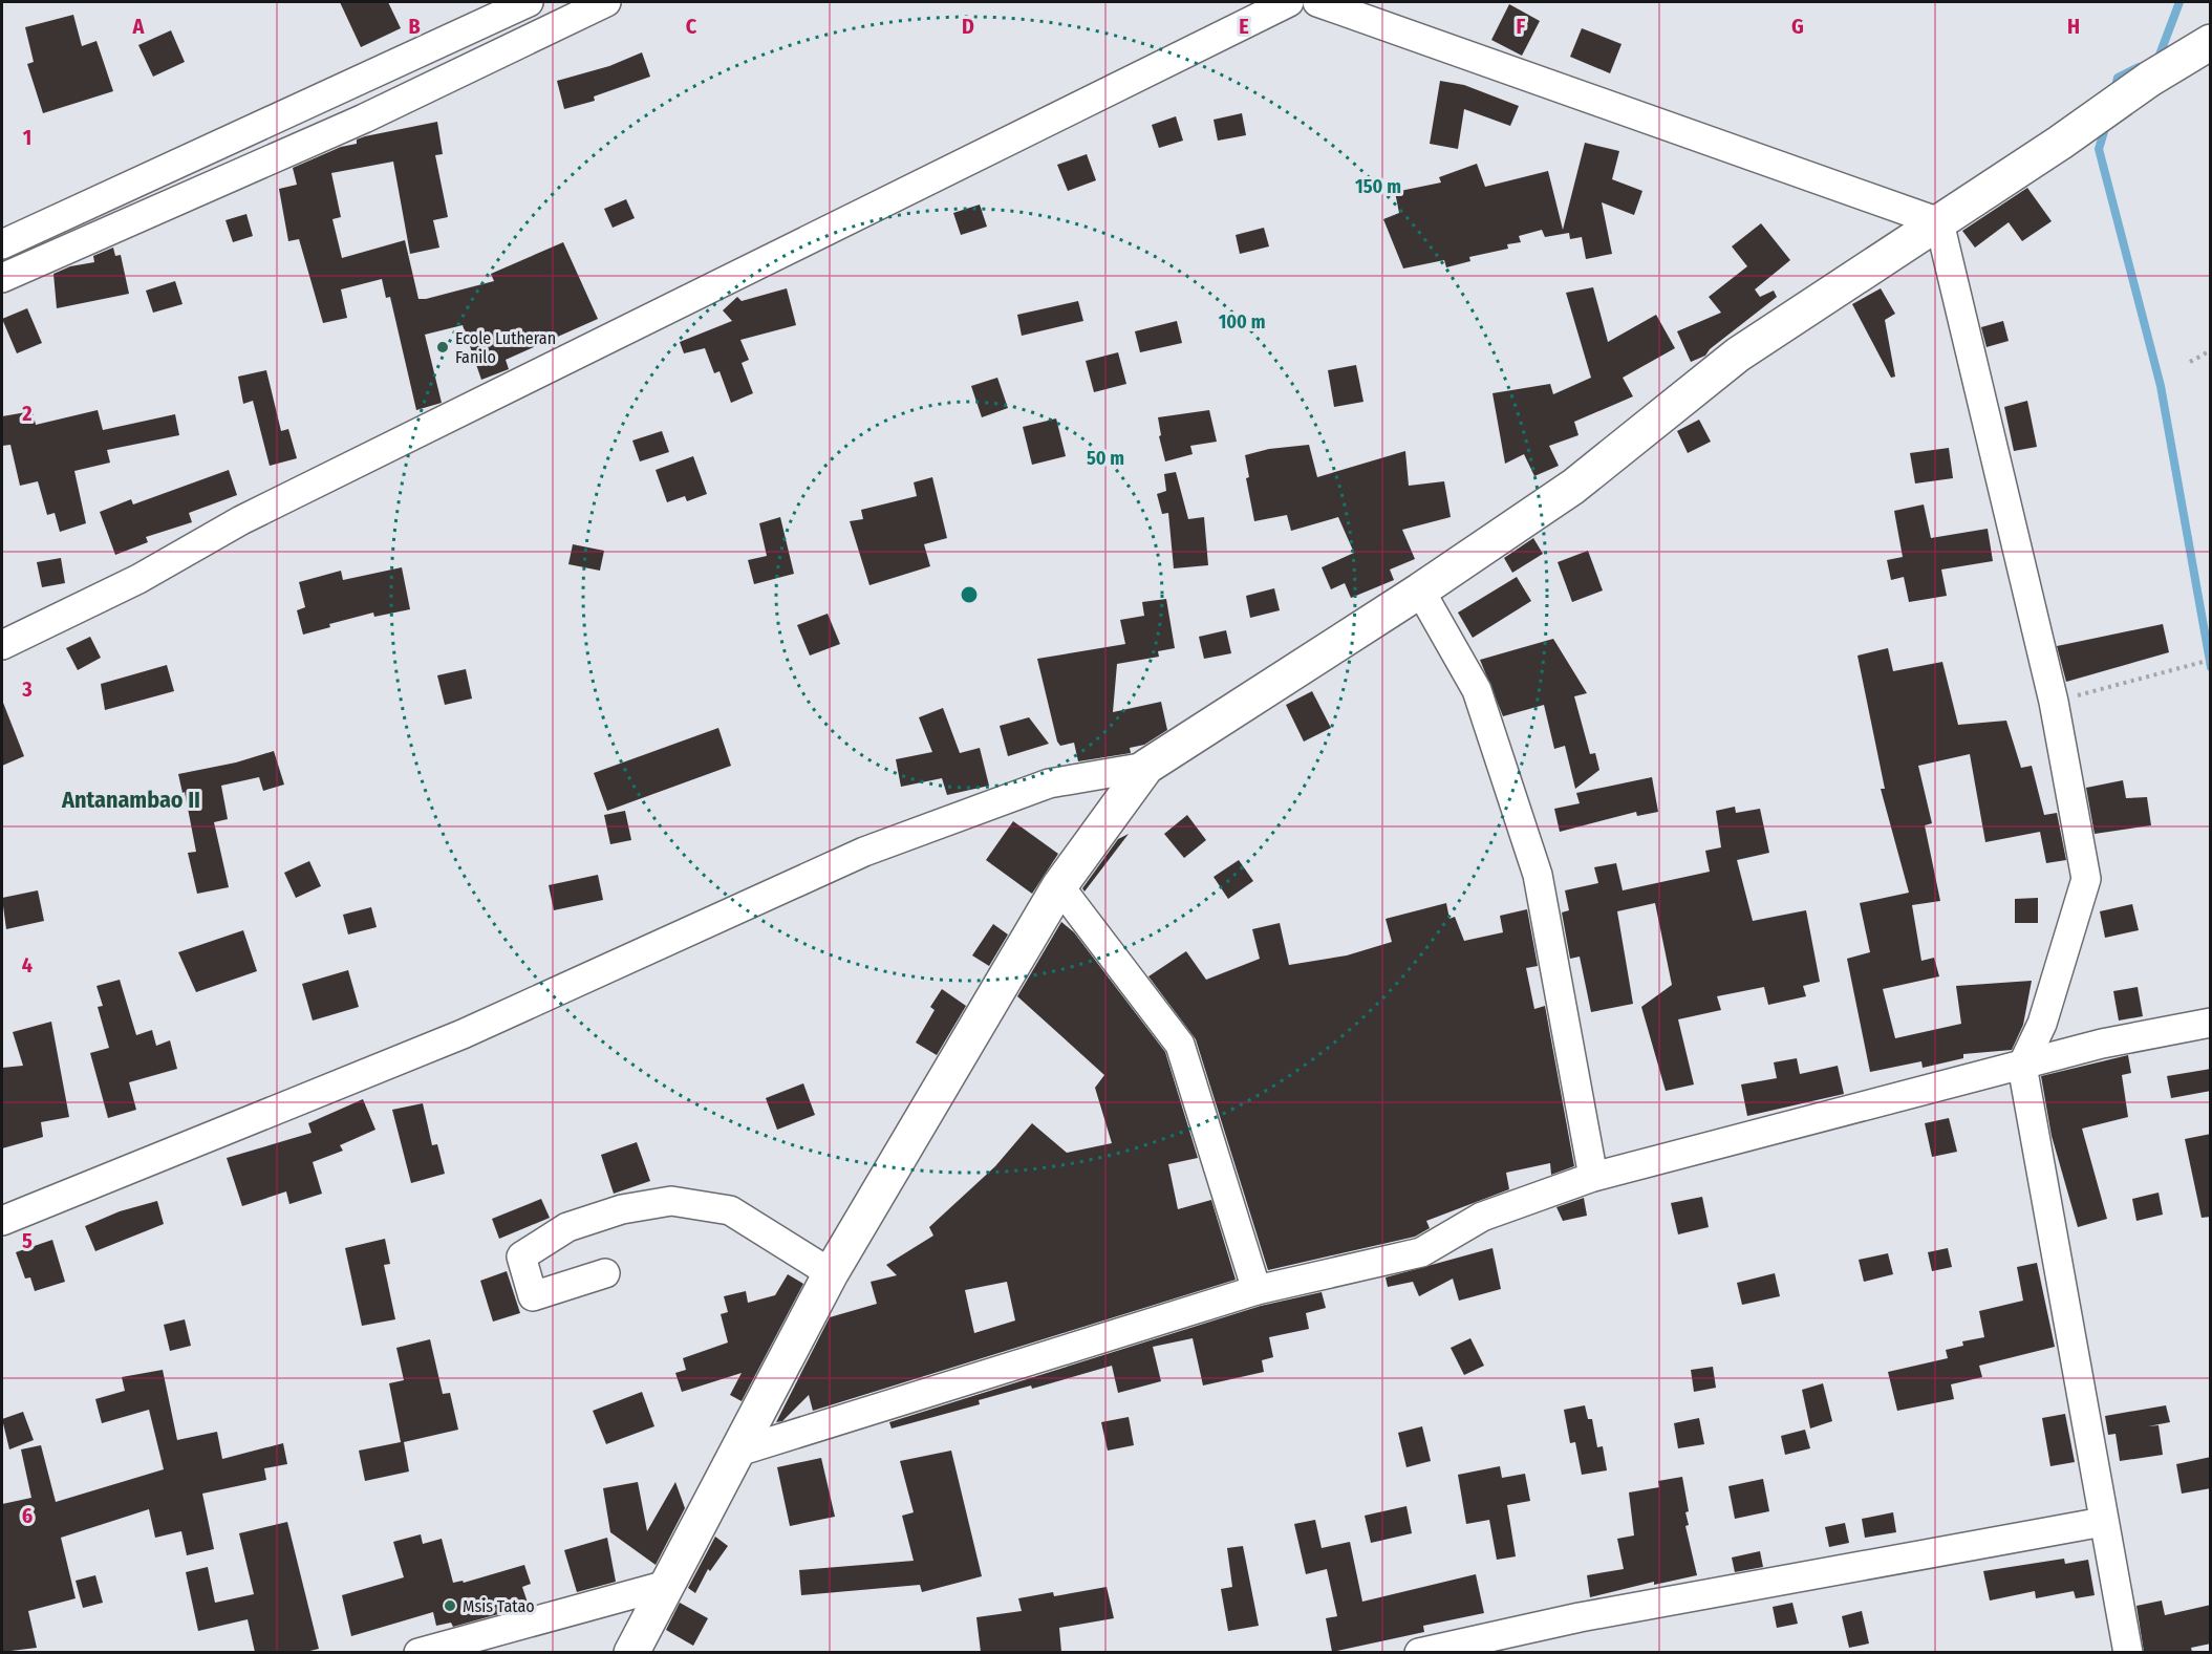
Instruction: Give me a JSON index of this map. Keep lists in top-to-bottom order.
{
  "districts": ["Antanambao II"],
  "places": ["Ecole Lutheran Fanilo", "Msis Tatao"],
  "grid": {
    "columns": [
      "A",
      "B",
      "C",
      "D",
      "E",
      "F",
      "G",
      "H"
    ],
    "rows": [
      "1",
      "2",
      "3",
      "4",
      "5",
      "6"
    ]
  },
  "rings": ["150 m", "100 m", "50 m"]
}
